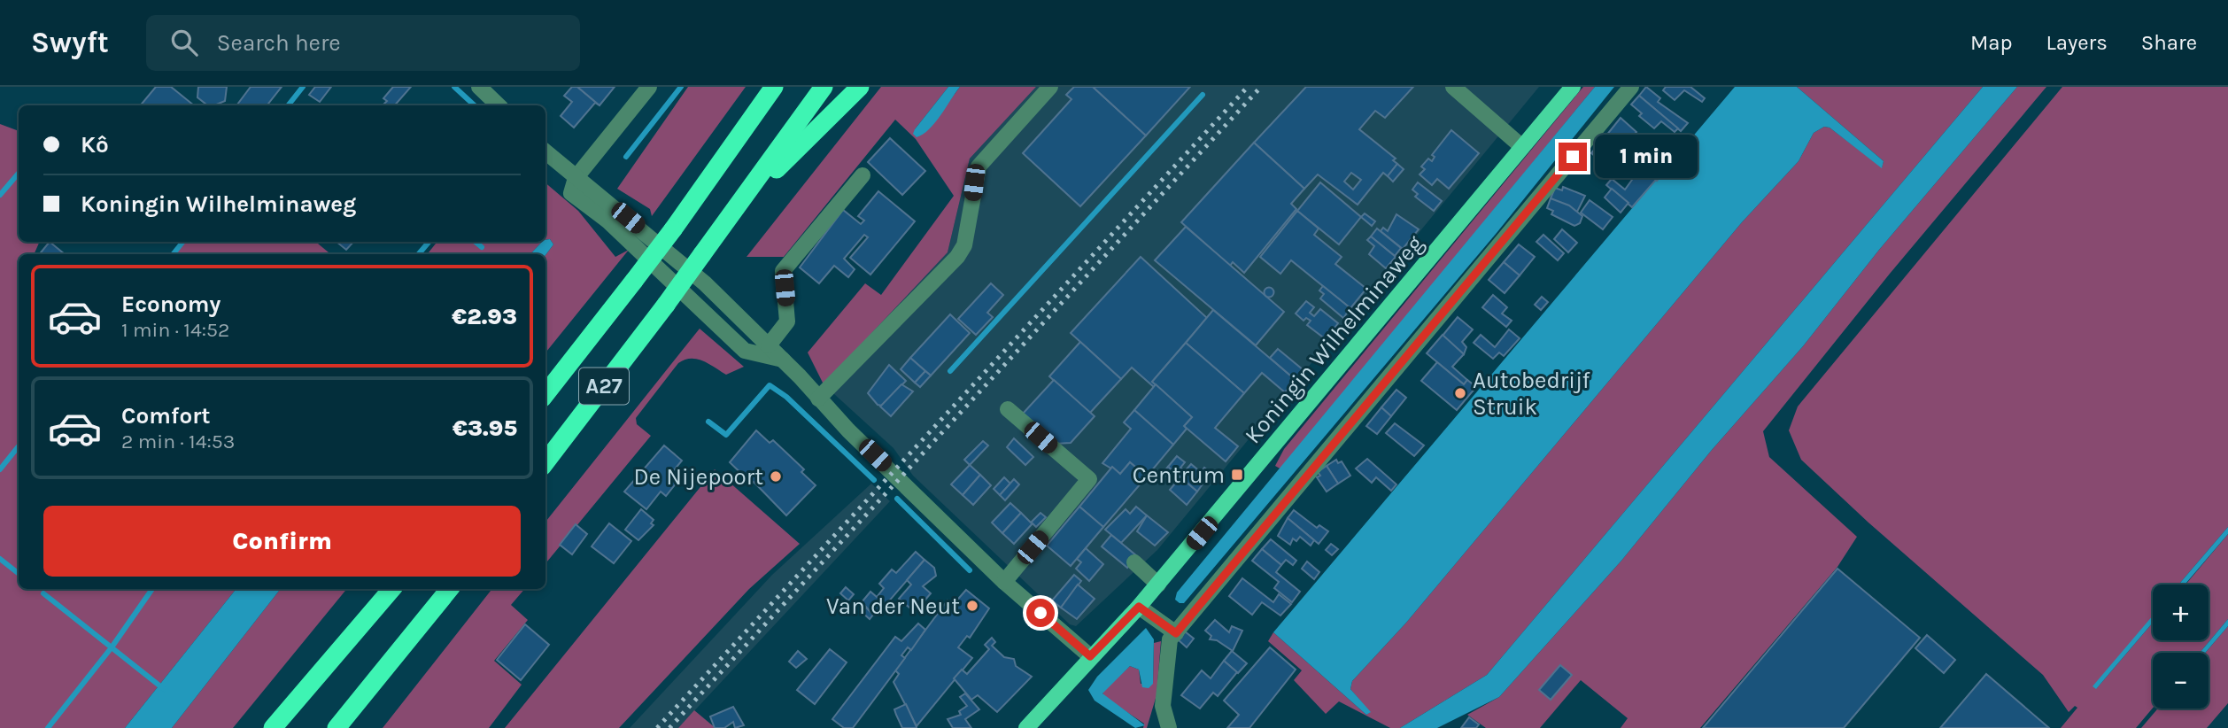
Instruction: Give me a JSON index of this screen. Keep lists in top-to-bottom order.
{
  "streets": {
    "highway": ["A27"],
    "main road": ["Koningin Wilhelminaweg"]
  },
  "places": {
    "other": ["Autobedrijf Struik", "De Nijepoort", "Van der Neut"],
    "transit": ["Centrum"]
  },
  "page": {
    "header": "Swyft",
    "search": "Search here",
    "nav": ["Map", "Layers", "Share"],
    "banner": ["Kô", "Koningin Wilhelminaweg"],
    "bubble": "1 min",
    "list": [
      {
        "name": "Economy",
        "note": "1 min · 14:52",
        "value": "€2.93"
      },
      {
        "name": "Comfort",
        "note": "2 min · 14:53",
        "value": "€3.95"
      }
    ],
    "buttons": "Confirm",
    "map_buttons": ["+", "−"]
  }
}
